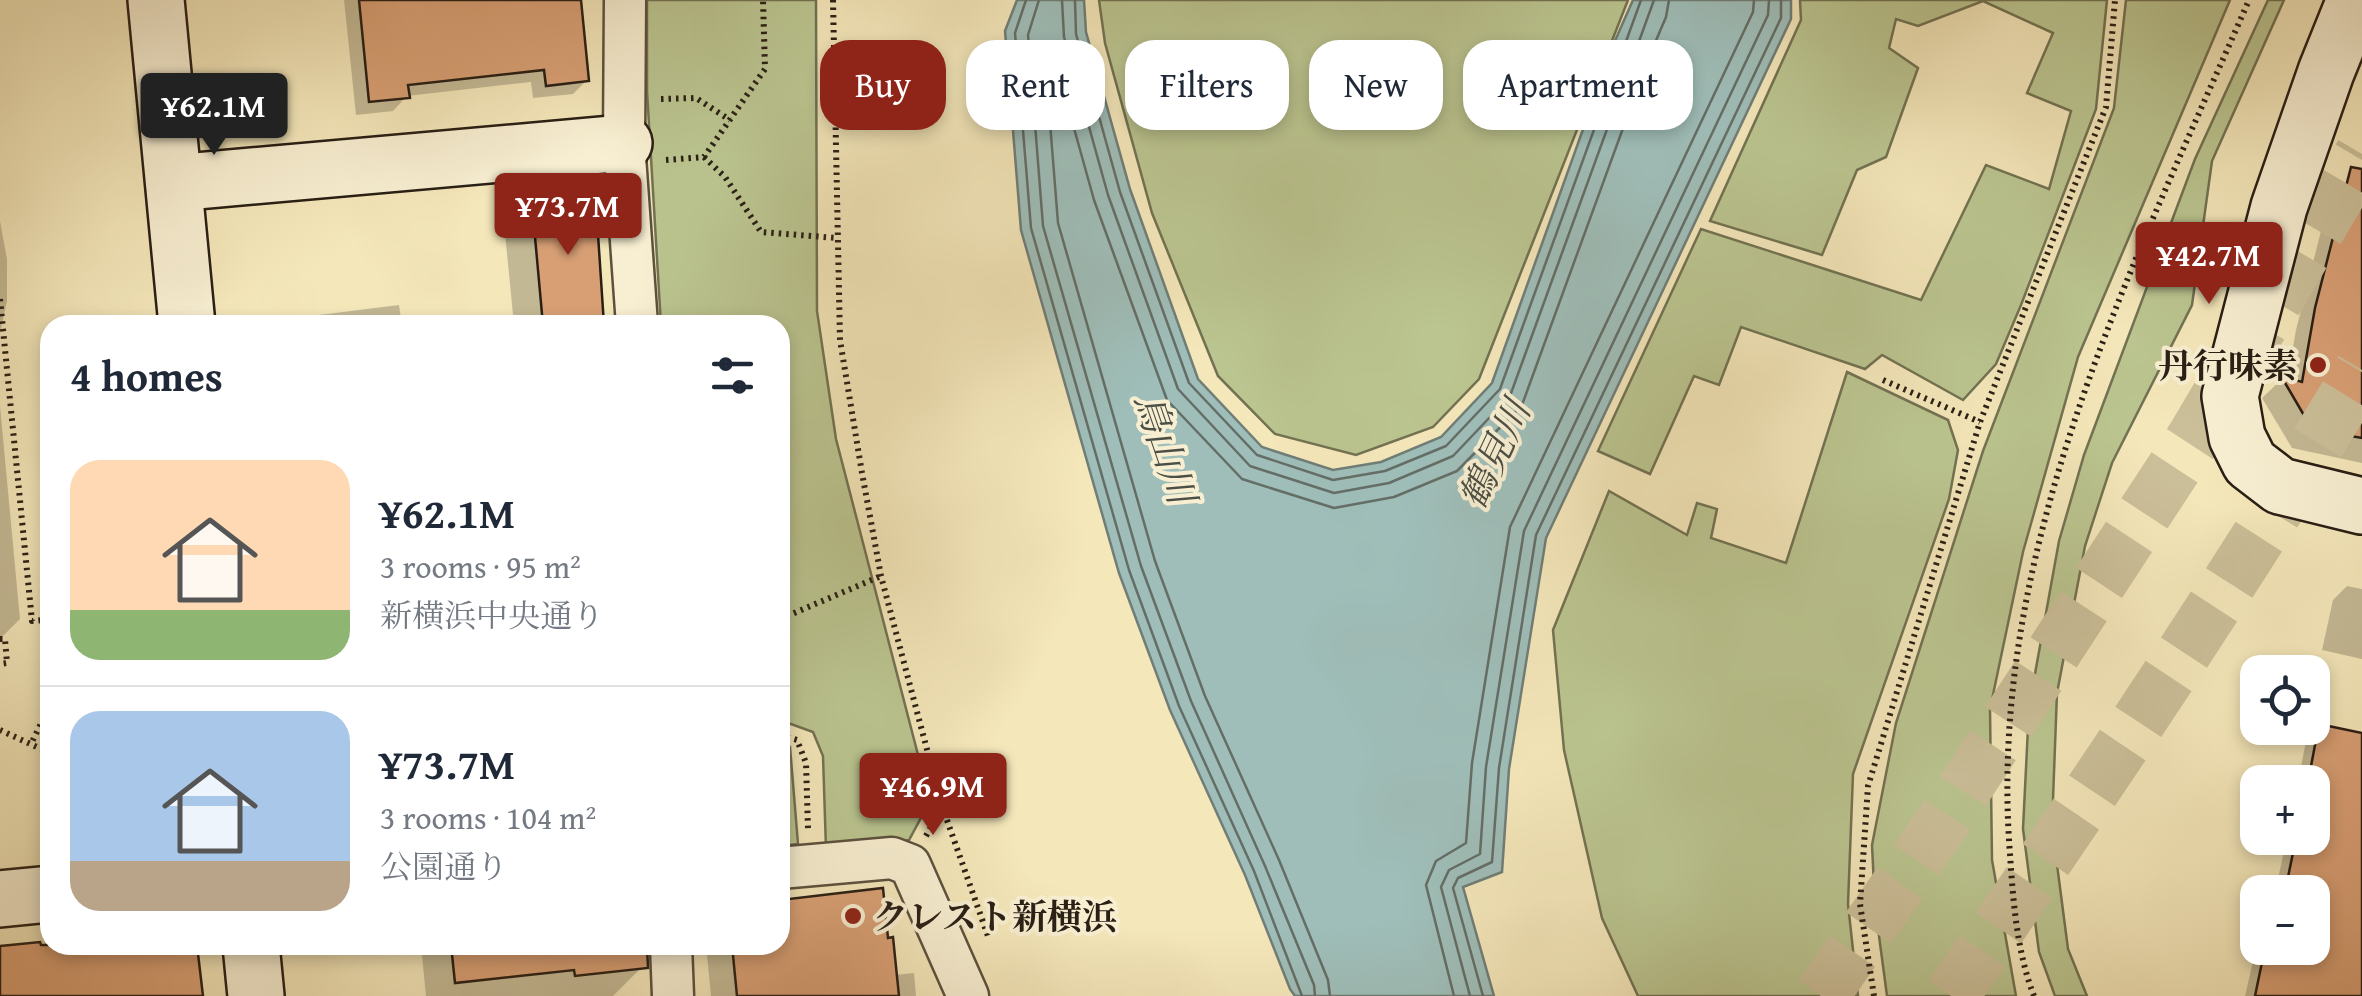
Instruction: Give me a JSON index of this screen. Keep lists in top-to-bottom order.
{
  "water": ["鳥山川", "鶴見川"],
  "places": ["丹行味素", "クレスト新横浜"],
  "page": {
    "chip": [
      "Buy",
      "Rent",
      "Filters",
      "New",
      "Apartment"
    ],
    "price": [
      "¥62.1M",
      "¥73.7M",
      "¥42.7M",
      "¥46.9M"
    ],
    "heading": "4 homes",
    "list": [
      {
        "name": "¥62.1M",
        "note": "3 rooms · 95 m² · 新横浜中央通り"
      },
      {
        "name": "¥73.7M",
        "note": "3 rooms · 104 m² · 公園通り"
      }
    ],
    "map_buttons": ["+", "−"]
  }
}
